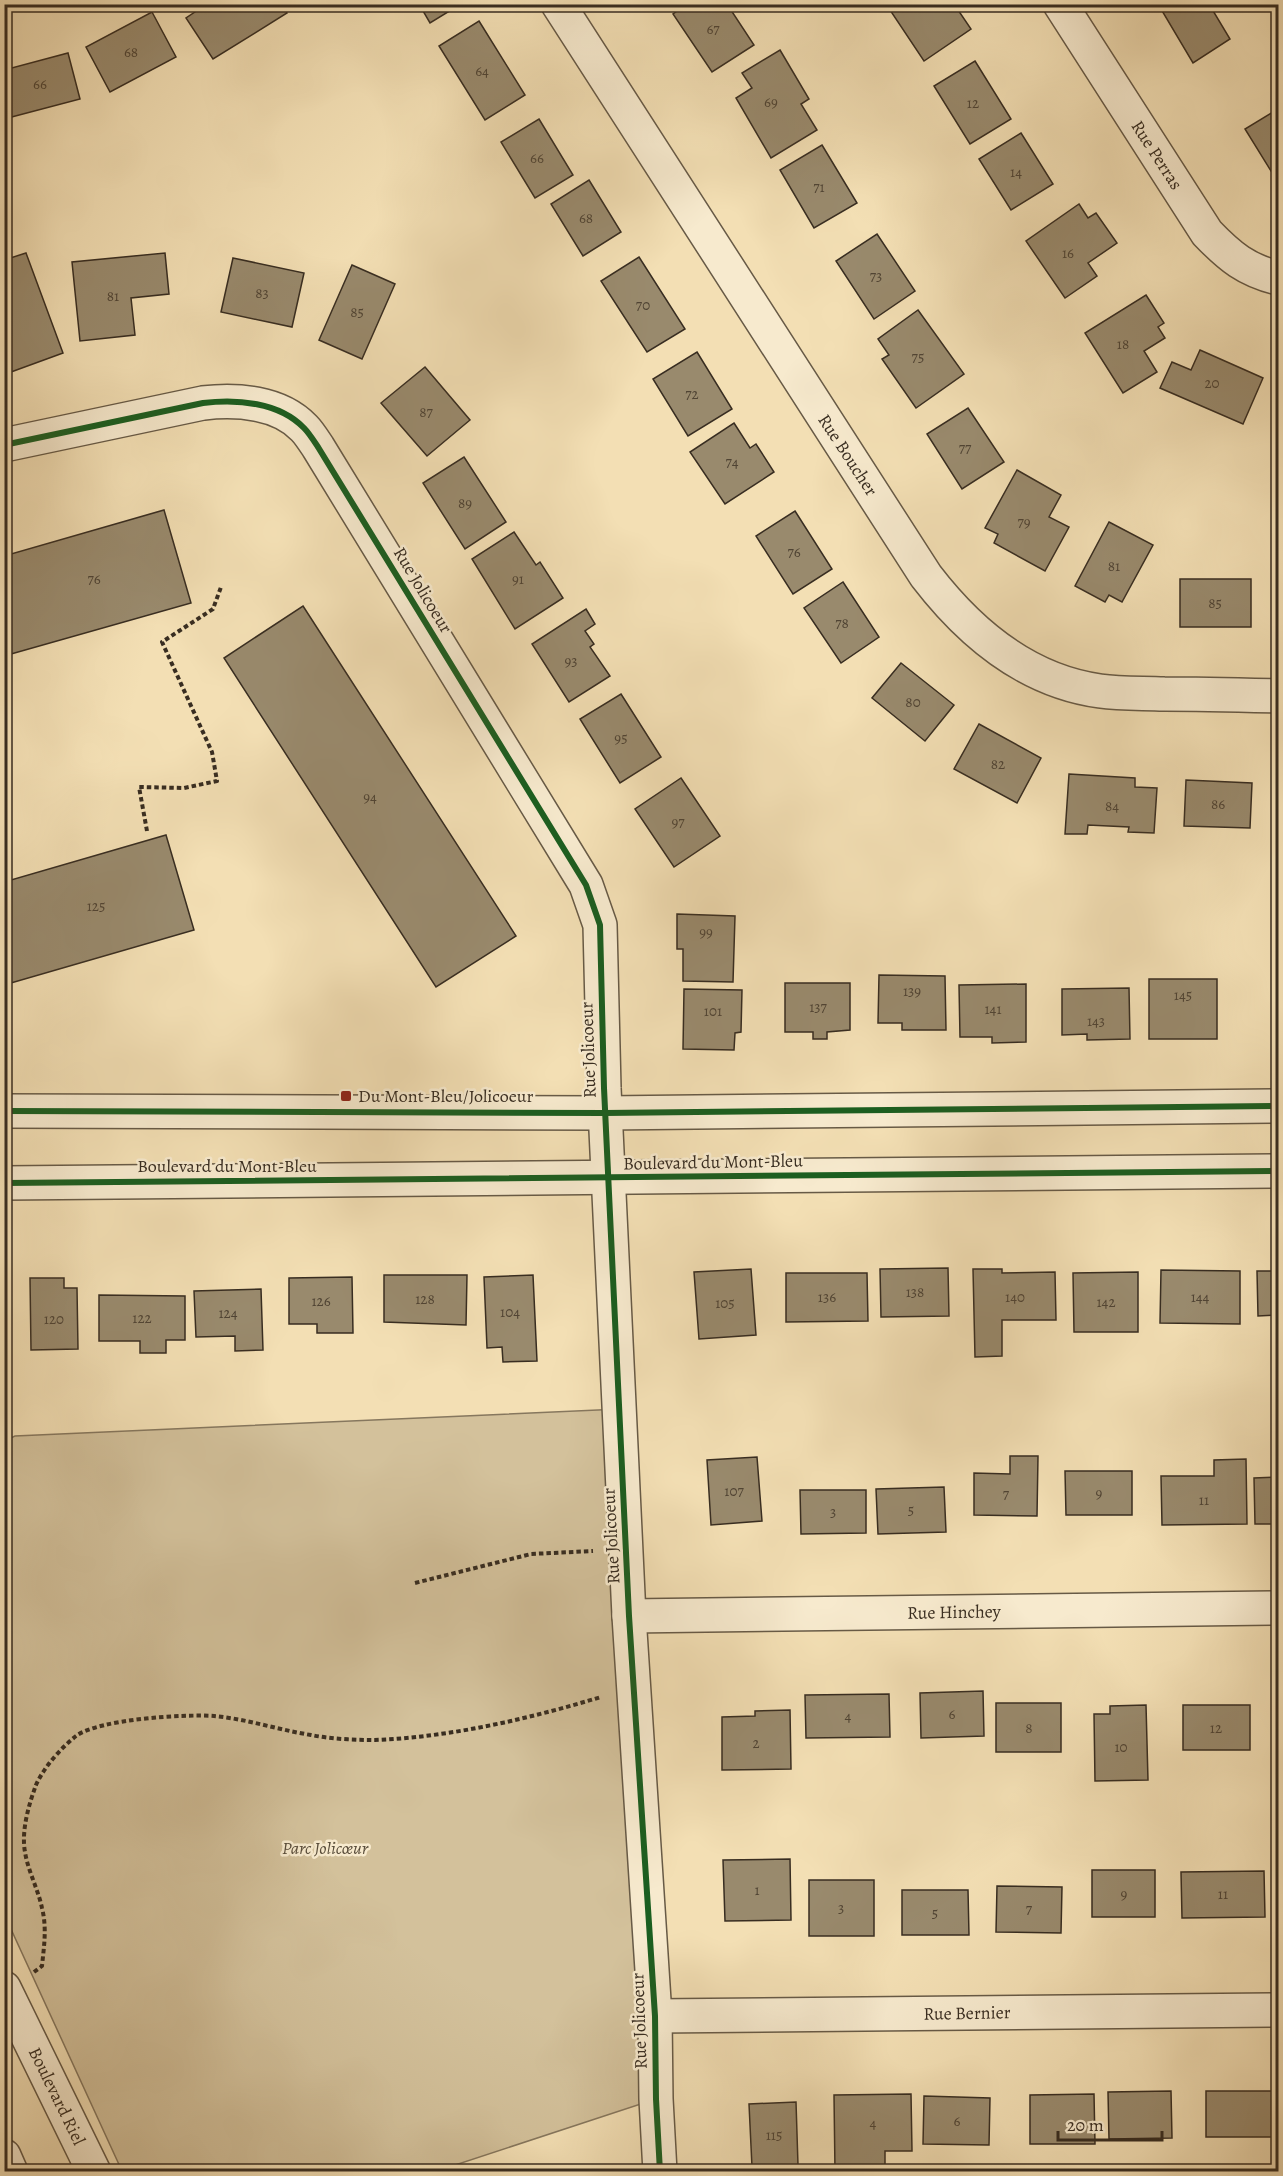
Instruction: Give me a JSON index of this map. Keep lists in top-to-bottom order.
{
  "streets": {
    "street": [
      "Rue Perras",
      "Rue Boucher",
      "Rue Jolicoeur",
      "Boulevard du Mont-Bleu",
      "Rue Hinchey",
      "Rue Bernier",
      "Boulevard Riel"
    ]
  },
  "crossings": [
    ["Rue Jolicoeur", "Boulevard du Mont-Bleu"],
    ["Rue Jolicoeur", "Rue Hinchey"],
    ["Rue Jolicoeur", "Rue Bernier"]
  ],
  "parks": ["Parc Jolicœur"],
  "places": {
    "transit": ["Du Mont-Bleu/Jolicoeur"]
  },
  "house_numbers": [
    "67",
    "68",
    "64",
    "66",
    "69",
    "12",
    "66",
    "14",
    "71",
    "68",
    "16",
    "73",
    "83",
    "81",
    "70",
    "85",
    "18",
    "75",
    "20",
    "72",
    "87",
    "77",
    "74",
    "89",
    "79",
    "76",
    "81",
    "76",
    "91",
    "85",
    "78",
    "93",
    "80",
    "95",
    "82",
    "94",
    "86",
    "84",
    "97",
    "125",
    "99",
    "139",
    "145",
    "137",
    "141",
    "101",
    "143",
    "138",
    "136",
    "140",
    "144",
    "128",
    "126",
    "142",
    "105",
    "104",
    "124",
    "122",
    "120",
    "107",
    "9",
    "7",
    "11",
    "5",
    "3",
    "6",
    "4",
    "8",
    "12",
    "2",
    "10",
    "1",
    "9",
    "11",
    "3",
    "7",
    "5",
    "6",
    "4",
    "115"
  ],
  "scale_bar": "20 m"
}
